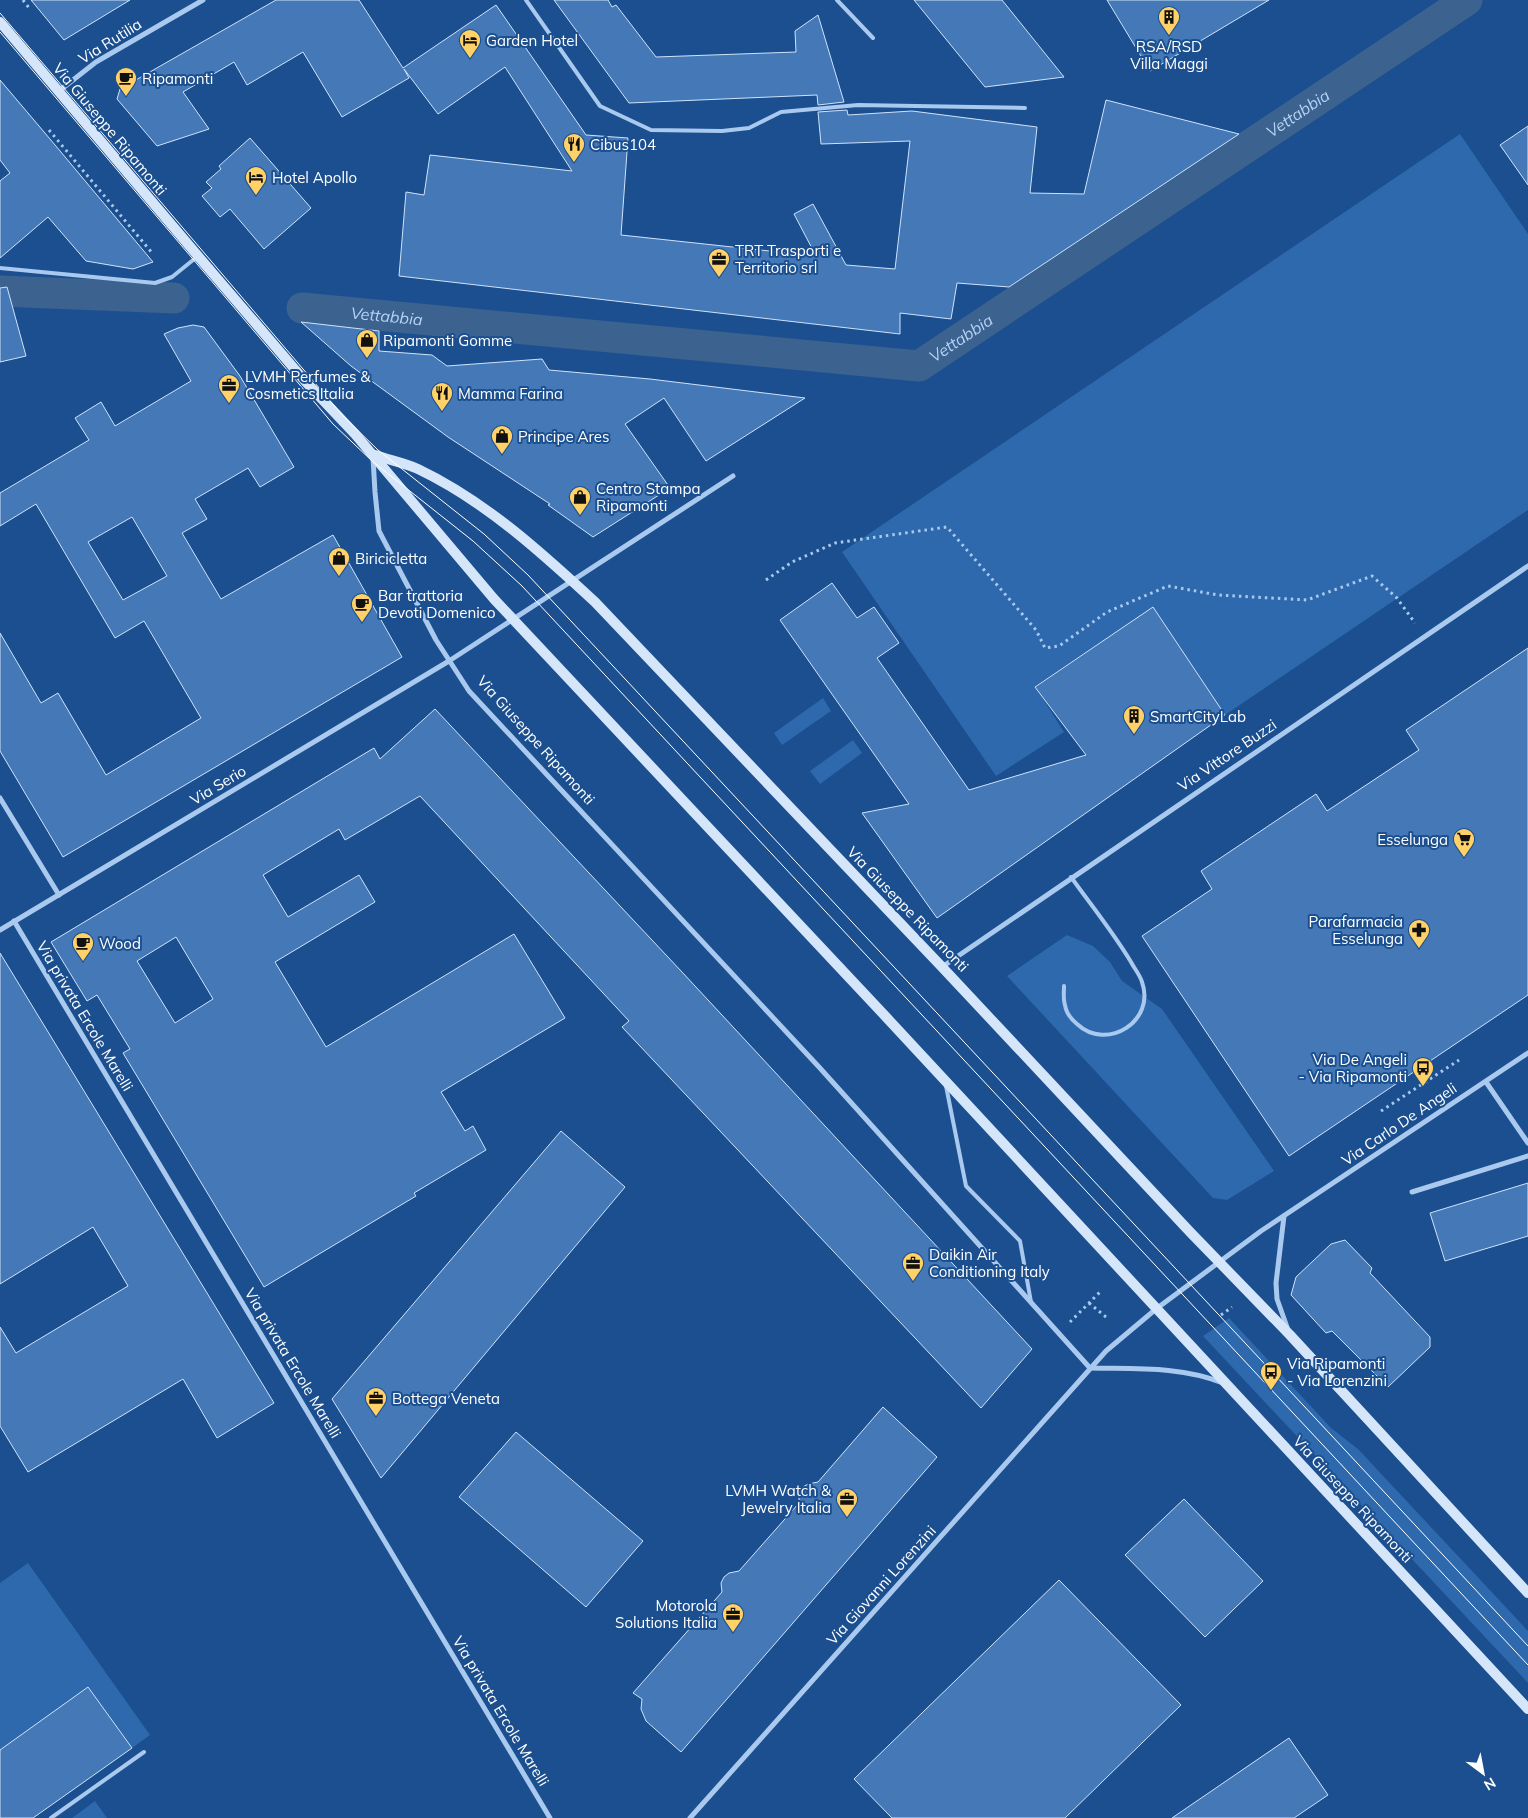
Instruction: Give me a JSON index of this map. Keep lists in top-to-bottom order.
{
  "streets": {
    "street": [
      "Via Rutilia",
      "Via Giuseppe Ripamonti",
      "Via Vittore Buzzi",
      "Via Serio",
      "Via privata Ercole Marelli",
      "Via Carlo De Angeli",
      "Via Giovanni Lorenzini"
    ]
  },
  "crossings": [
    ["Via Rutilia", "Via Giuseppe Ripamonti"],
    ["Via Giuseppe Ripamonti", "Via Vittore Buzzi"],
    ["Via Giuseppe Ripamonti", "Via Serio"],
    ["Via Giuseppe Ripamonti", "Via Carlo De Angeli"],
    ["Via Giuseppe Ripamonti", "Via Giovanni Lorenzini"],
    ["Via Serio", "Via privata Ercole Marelli"]
  ],
  "water": ["Vettabbia"],
  "places": {
    "building": ["RSA/RSD Villa Maggi", "SmartCityLab"],
    "hotel": ["Garden Hotel", "Hotel Apollo"],
    "cafe": ["Ripamonti", "Bar trattoria Devoti Domenico", "Wood"],
    "restaurant": ["Cibus104", "Mamma Farina"],
    "office": [
      "TRT Trasporti e Territorio srl",
      "LVMH Perfumes & Cosmetics Italia",
      "Daikin Air Conditioning Italy",
      "Bottega Veneta",
      "LVMH Watch & Jewelry Italia",
      "Motorola Solutions Italia"
    ],
    "shop": [
      "Ripamonti Gomme",
      "Principe Ares",
      "Centro Stampa Ripamonti",
      "Biricicletta"
    ],
    "supermarket": ["Esselunga"],
    "pharmacy": ["Parafarmacia Esselunga"],
    "bus stop": ["Via De Angeli - Via Ripamonti", "Via Ripamonti - Via Lorenzini"]
  },
  "north": "bottom right"
}
